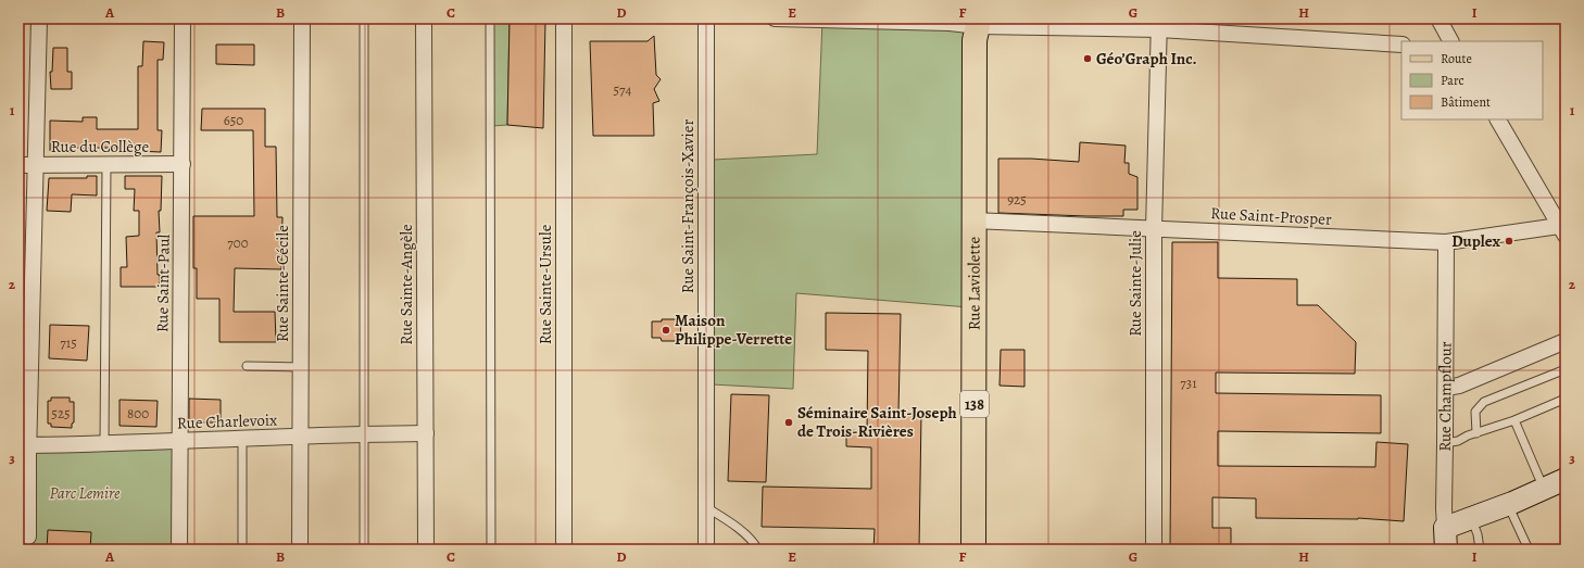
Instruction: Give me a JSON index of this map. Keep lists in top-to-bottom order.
{
  "streets": {
    "main road": ["Rue Laviolette", "Rue Champflour", "138"],
    "street": [
      "Rue du Collège",
      "Rue Saint-François-Xavier",
      "Rue Saint-Prosper",
      "Rue Saint-Paul",
      "Rue Sainte-Cécile",
      "Rue Sainte-Julie",
      "Rue Sainte-Angèle",
      "Rue Sainte-Ursule",
      "Rue Charlevoix"
    ]
  },
  "crossings": [
    ["Rue du Collège", "Rue Saint-Paul"],
    ["Rue Saint-Prosper", "Rue Laviolette"],
    ["Rue Saint-Prosper", "Rue Sainte-Julie"],
    ["Rue Saint-Prosper", "Rue Champflour"],
    ["Rue Saint-Paul", "Rue Charlevoix"],
    ["Rue Sainte-Cécile", "Rue Charlevoix"],
    ["Rue Sainte-Angèle", "Rue Charlevoix"]
  ],
  "parks": ["Parc Lemire"],
  "places": [
    "Géo’Graph Inc.",
    "Duplex",
    "Maison Philippe-Verrette",
    "Séminaire Saint-Joseph de Trois‑Rivières"
  ],
  "house_numbers": [
    "574",
    "650",
    "925",
    "700",
    "715",
    "731",
    "525",
    "800"
  ],
  "legend": ["Route", "Parc", "Bâtiment"],
  "grid": {
    "columns": [
      "A",
      "B",
      "C",
      "D",
      "E",
      "F",
      "G",
      "H",
      "I"
    ],
    "rows": ["1", "2", "3"]
  }
}
